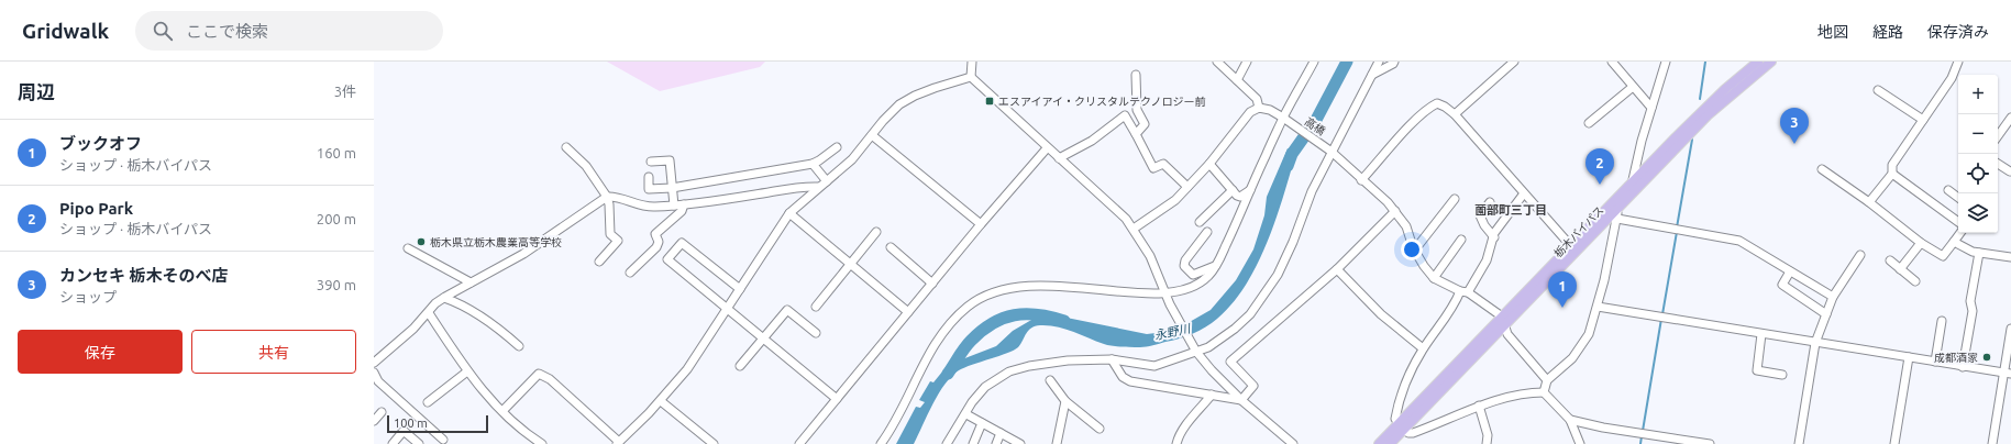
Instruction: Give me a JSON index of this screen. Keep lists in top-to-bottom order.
{
  "streets": {
    "main road": ["栃木バイパス"],
    "street": ["高橋"]
  },
  "districts": ["薗部町三丁目"],
  "water": ["永野川"],
  "places": {
    "transit": ["エスアイアイ・クリスタルテクノロジー前"],
    "other": ["栃木県立栃木農業高等学校", "成都酒家"]
  },
  "scale_bar": "100 m",
  "page": {
    "header": "Gridwalk",
    "search": "ここで検索",
    "nav": ["地図", "経路", "保存済み"],
    "heading": ["周辺", "3件"],
    "map_buttons": ["+", "−"],
    "pins": ["3", "2", "1"],
    "list": [
      {
        "mark": "1",
        "name": "ブックオフ",
        "note": "ショップ · 栃木バイパス",
        "value": "160 m"
      },
      {
        "mark": "2",
        "name": "Pipo Park",
        "note": "ショップ · 栃木バイパス",
        "value": "200 m"
      },
      {
        "mark": "3",
        "name": "カンセキ 栃木そのべ店",
        "note": "ショップ",
        "value": "390 m"
      }
    ],
    "buttons": ["保存", "共有"],
    "scale": "100 m"
  }
}
